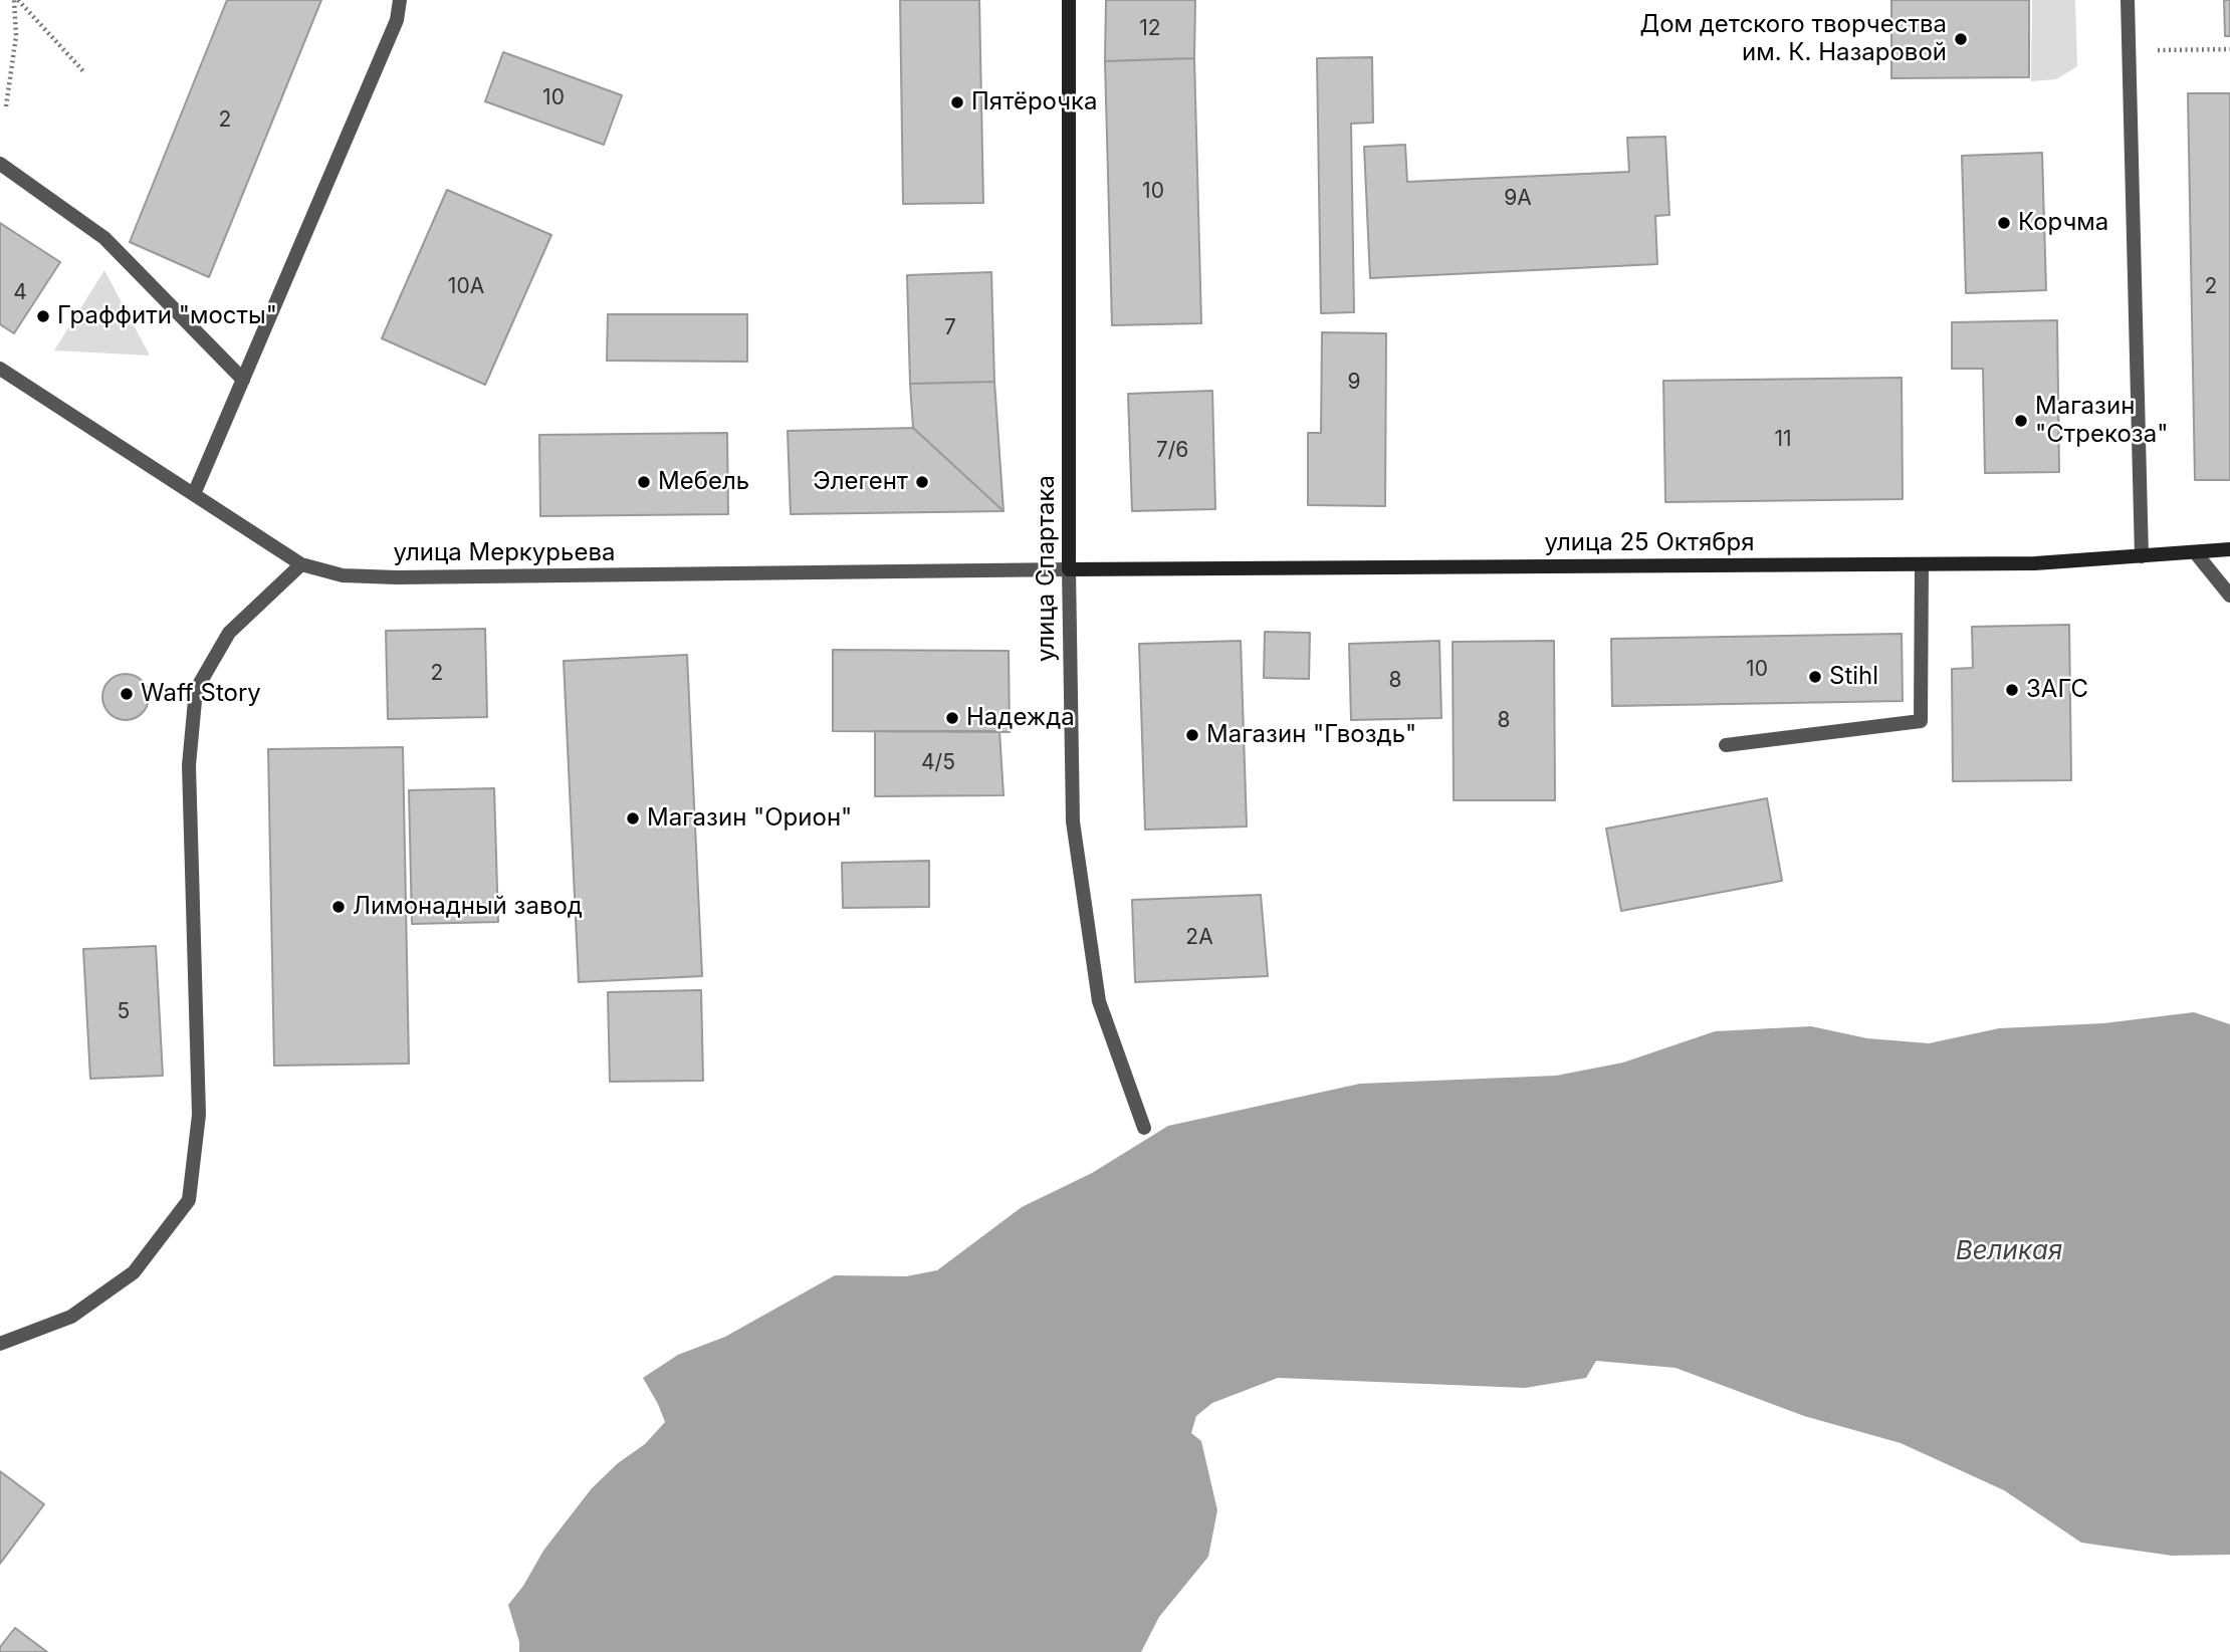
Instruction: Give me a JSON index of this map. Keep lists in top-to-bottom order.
{
  "streets": {
    "street": ["улица 25 Октября", "улица Меркурьева", "улица Спартака"]
  },
  "crossings": [
    ["улица 25 Октября", "улица Меркурьева"],
    ["улица 25 Октября", "улица Спартака"],
    ["улица Меркурьева", "улица Спартака"]
  ],
  "water": ["Великая"],
  "places": [
    "Дом детского творчества им. К. Назаровой",
    "Пятёрочка",
    "Корчма",
    "Граффити \"мосты\"",
    "Магазин \"Стрекоза\"",
    "Мебель",
    "Элегент",
    "Stihl",
    "ЗАГС",
    "Waff Story",
    "Надежда",
    "Магазин \"Гвоздь\"",
    "Магазин \"Орион\"",
    "Лимонадный завод"
  ],
  "house_numbers": [
    "12",
    "10",
    "2",
    "10",
    "9А",
    "10А",
    "2",
    "4",
    "7",
    "9",
    "11",
    "7/6",
    "10",
    "2",
    "8",
    "8",
    "4/5",
    "2А",
    "5"
  ]
}
